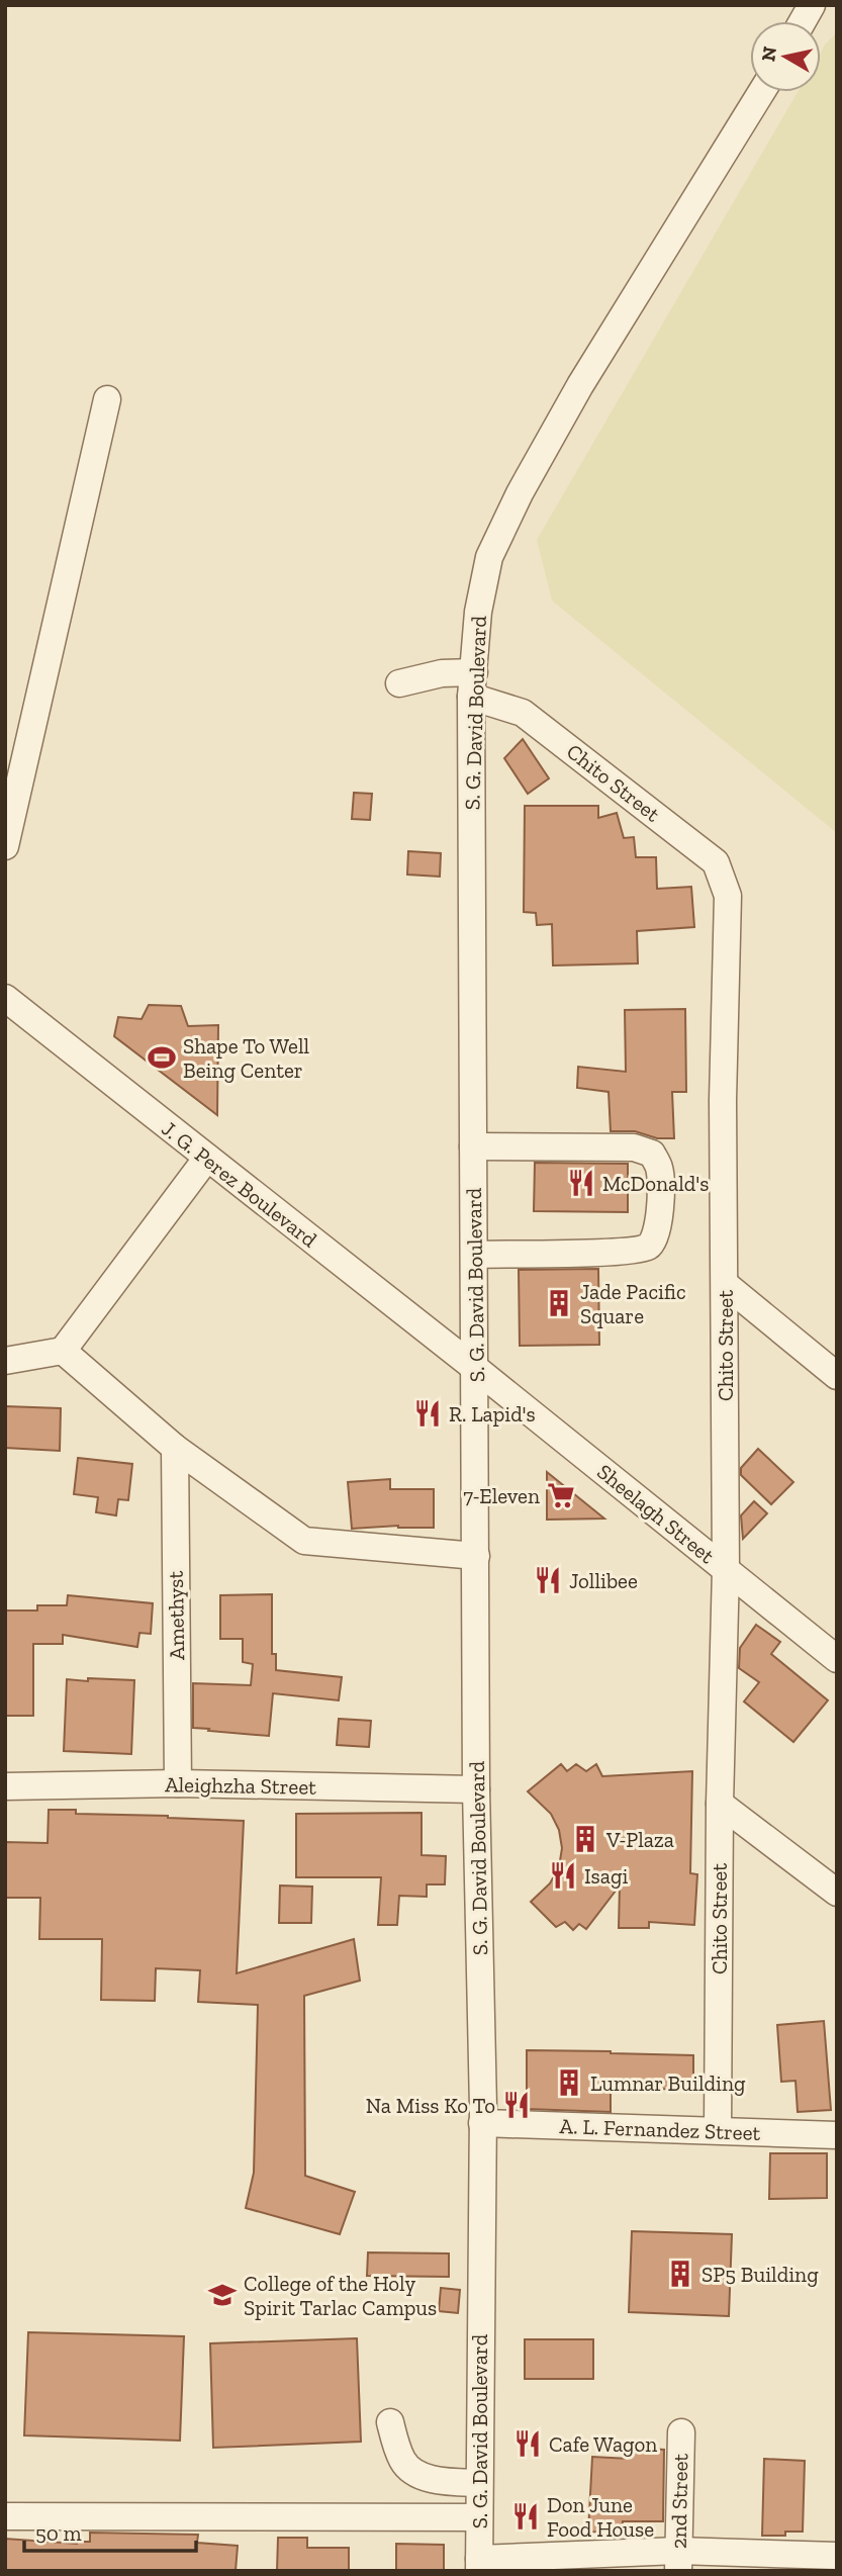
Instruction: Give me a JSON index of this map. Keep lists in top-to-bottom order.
{
  "streets": {
    "street": [
      "S. G. David Boulevard",
      "Chito Street",
      "J. G. Perez Boulevard",
      "Sheelagh Street",
      "Amethyst",
      "Aleighzha Street",
      "A. L. Fernandez Street",
      "2nd Street"
    ]
  },
  "crossings": [
    ["S. G. David Boulevard", "Chito Street"],
    ["S. G. David Boulevard", "J. G. Perez Boulevard"],
    ["S. G. David Boulevard", "Sheelagh Street"],
    ["S. G. David Boulevard", "Aleighzha Street"],
    ["S. G. David Boulevard", "A. L. Fernandez Street"],
    ["Chito Street", "Sheelagh Street"],
    ["Chito Street", "A. L. Fernandez Street"],
    ["J. G. Perez Boulevard", "Sheelagh Street"],
    ["Amethyst", "Aleighzha Street"]
  ],
  "places": {
    "sports": ["Shape To Well Being Center"],
    "restaurant": [
      "McDonald's",
      "R. Lapid's",
      "Jollibee",
      "Isagi",
      "Na Miss Ko To",
      "Cafe Wagon",
      "Don June Food House"
    ],
    "building": [
      "Jade Pacific Square",
      "V-Plaza",
      "Lumnar Building",
      "SP5 Building"
    ],
    "supermarket": ["7-Eleven"],
    "school or university": ["College of the Holy Spirit Tarlac Campus"]
  },
  "scale_bar": "50 m",
  "north": "left"
}
